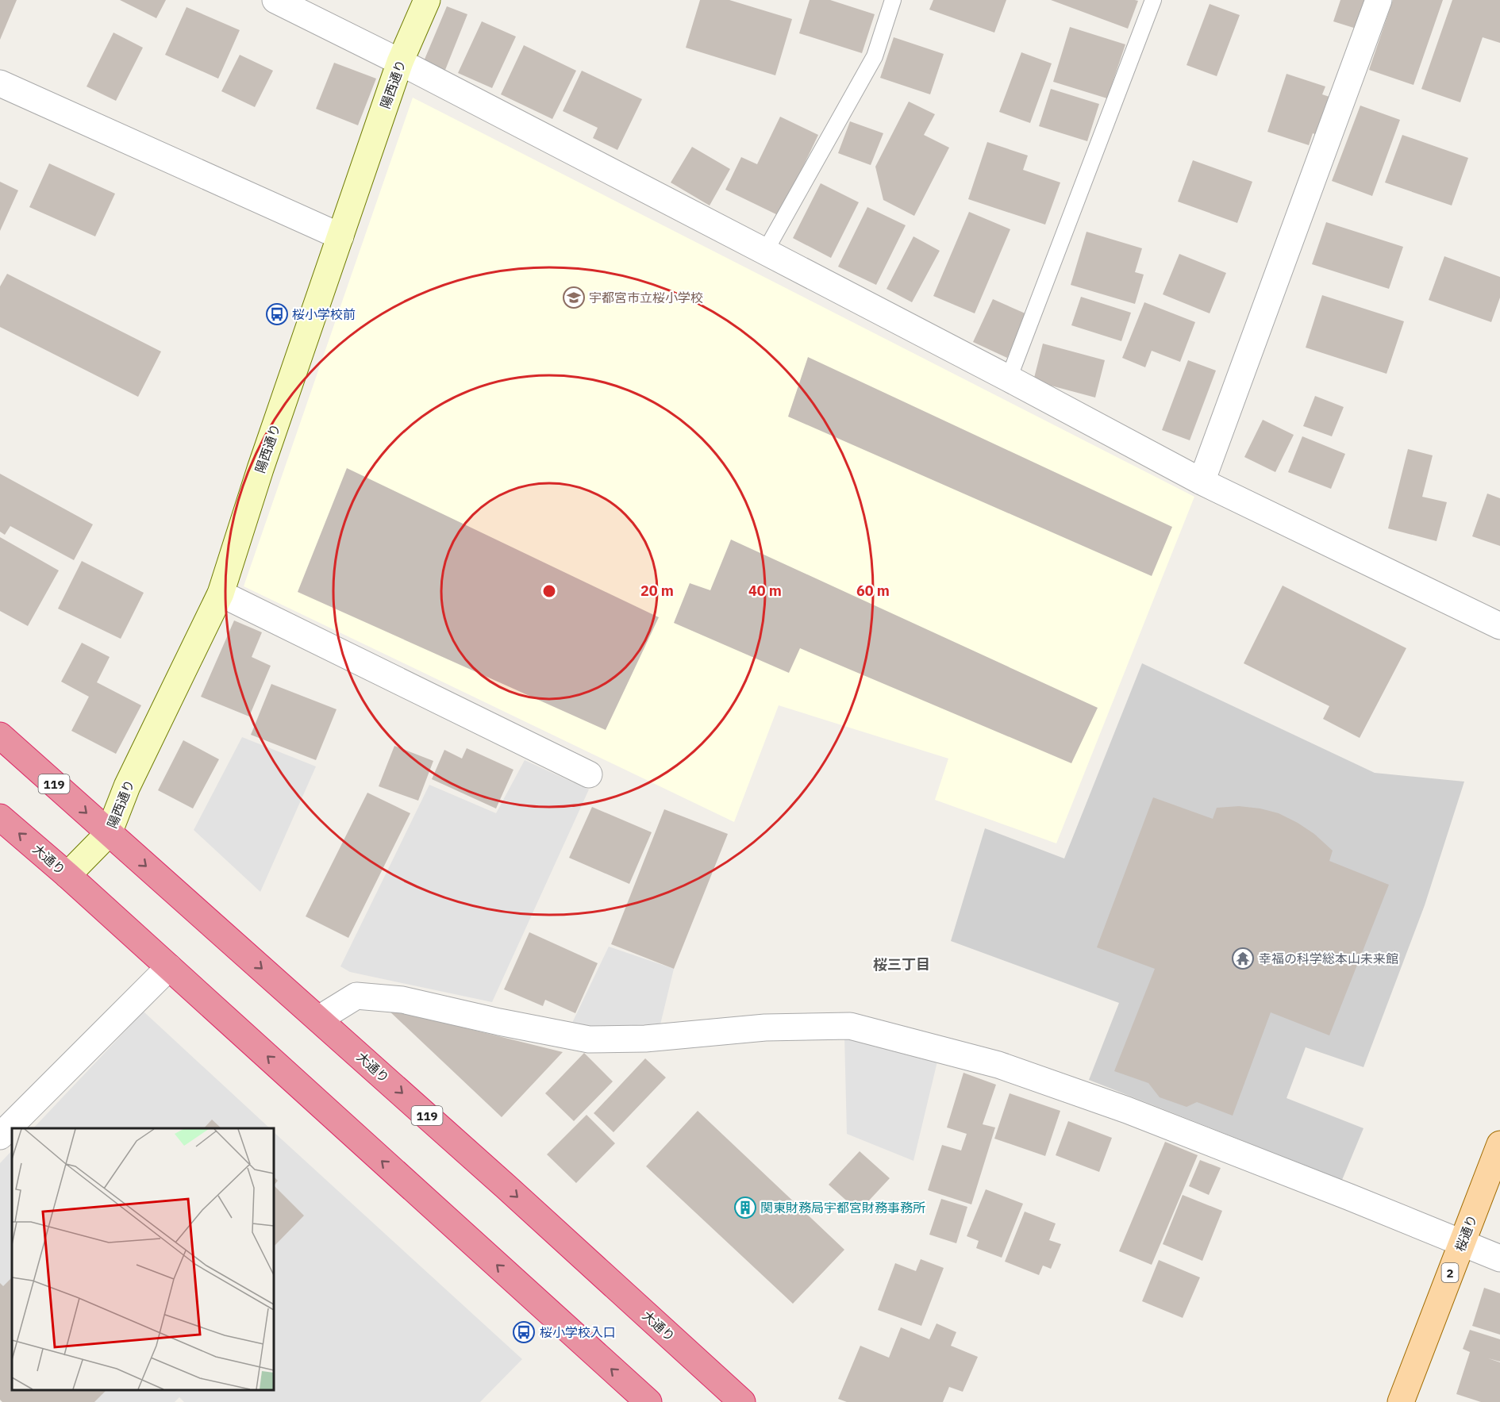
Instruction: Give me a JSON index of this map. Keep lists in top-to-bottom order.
{
  "streets": {
    "highway": ["119", "大通り"],
    "main road": ["桜通り", "2"],
    "street": ["陽西通り"]
  },
  "crossings": [
    ["陽西通り", "大通り"]
  ],
  "districts": ["桜三丁目"],
  "places": {
    "school or university": ["宇都宮市立桜小学校"],
    "bus stop": ["桜小学校前", "桜小学校入口"],
    "temple": ["幸福の科学総本山未来館"],
    "building": ["関東財務局宇都宮財務事務所"]
  },
  "rings": ["20 m", "40 m", "60 m"]
}
